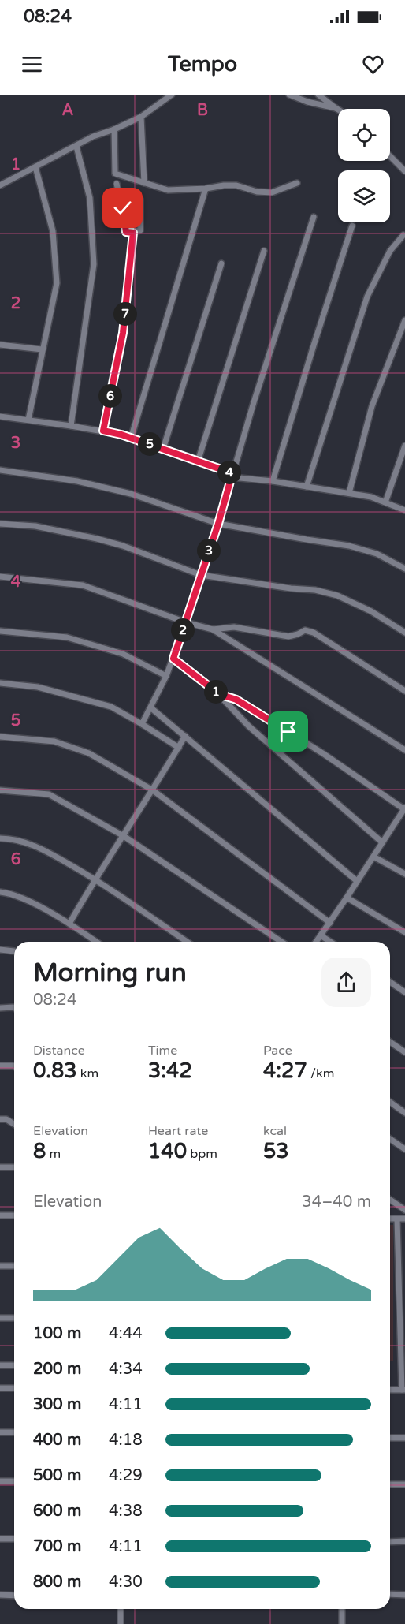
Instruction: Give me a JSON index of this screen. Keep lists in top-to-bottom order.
{
  "page": {
    "status": "08:24",
    "header": "Tempo",
    "pins": [
      "7",
      "6",
      "5",
      "4",
      "3",
      "2",
      "1"
    ],
    "heading": ["Morning run", "08:24"],
    "stats": [
      ["Distance", "0.83 km"],
      ["Time", "3:42"],
      ["Pace", "4:27 /km"],
      ["Elevation", "8 m"],
      ["Heart rate", "140 bpm"],
      ["kcal", "53"]
    ],
    "chart": ["Elevation", "34–40 m"],
    "list": [
      {
        "name": "100 m",
        "note": "4:44"
      },
      {
        "name": "200 m",
        "note": "4:34"
      },
      {
        "name": "300 m",
        "note": "4:11"
      },
      {
        "name": "400 m",
        "note": "4:18"
      },
      {
        "name": "500 m",
        "note": "4:29"
      },
      {
        "name": "600 m",
        "note": "4:38"
      },
      {
        "name": "700 m",
        "note": "4:11"
      },
      {
        "name": "800 m",
        "note": "4:30"
      }
    ]
  },
  "grid": {
    "columns": ["A", "B"],
    "rows": [
      "1",
      "2",
      "3",
      "4",
      "5",
      "6"
    ]
  }
}
